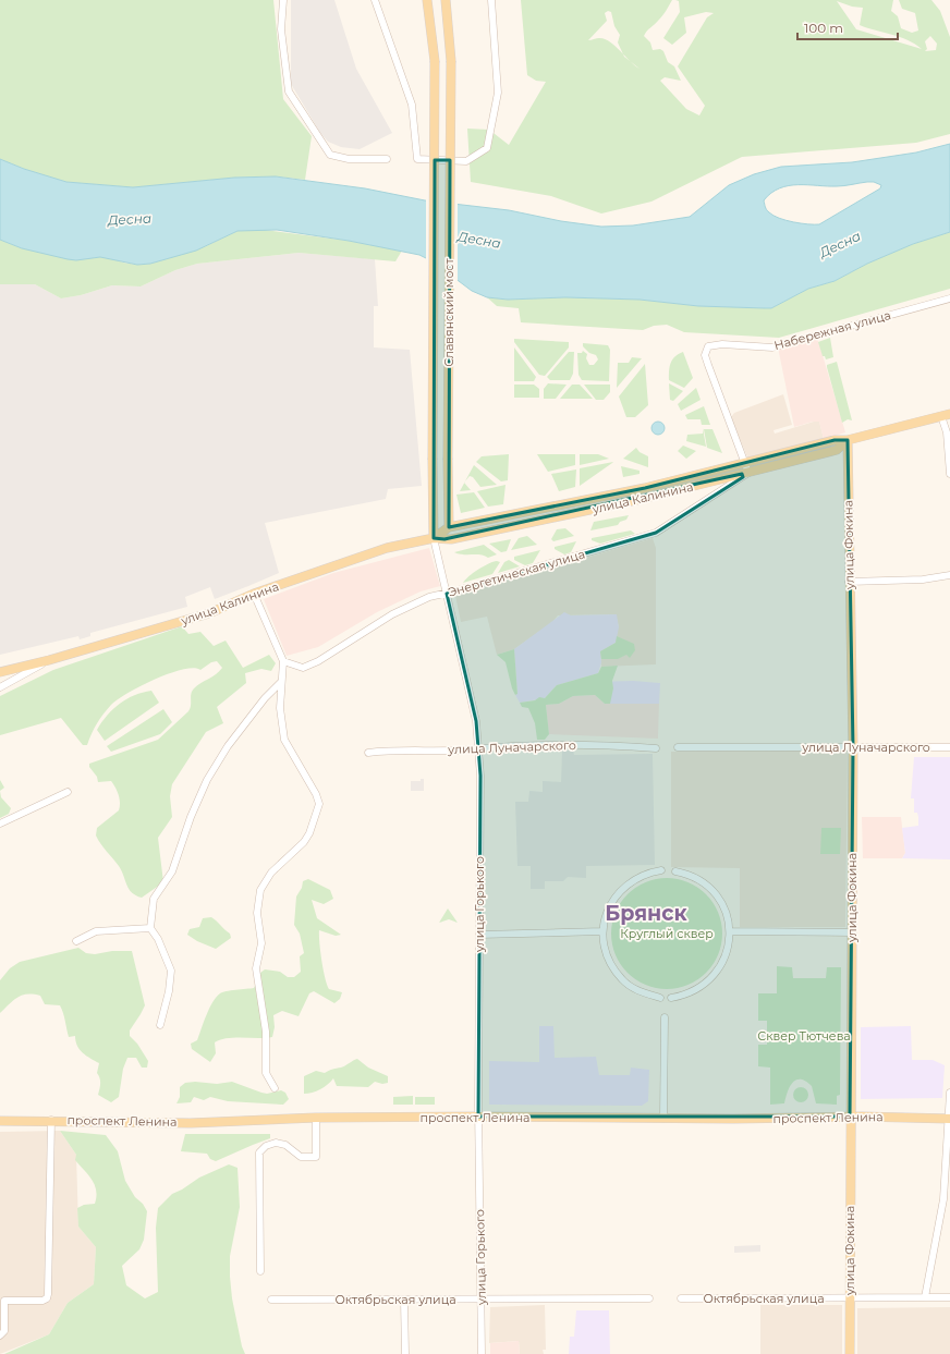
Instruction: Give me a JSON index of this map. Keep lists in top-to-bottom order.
{
  "streets": {
    "main road": [
      "Славянский мост",
      "улица Калинина",
      "улица Фокина",
      "улица Горького",
      "проспект Ленина"
    ],
    "street": [
      "Набережная улица",
      "Энергетическая улица",
      "улица Луначарского",
      "Октябрьская улица"
    ]
  },
  "crossings": [
    ["Славянский мост", "улица Калинина"],
    ["Славянский мост", "улица Горького"],
    ["Набережная улица", "улица Калинина"],
    ["улица Калинина", "улица Фокина"],
    ["улица Калинина", "Энергетическая улица"],
    ["улица Калинина", "улица Горького"],
    ["улица Фокина", "улица Луначарского"],
    ["улица Фокина", "проспект Ленина"],
    ["улица Фокина", "Октябрьская улица"],
    ["Энергетическая улица", "улица Горького"],
    ["улица Луначарского", "улица Горького"],
    ["улица Горького", "проспект Ленина"],
    ["улица Горького", "Октябрьская улица"]
  ],
  "districts": ["Брянск"],
  "water": ["Десна"],
  "parks": ["Круглый сквер", "Сквер Тютчева"],
  "scale_bar": "100 m"
}
